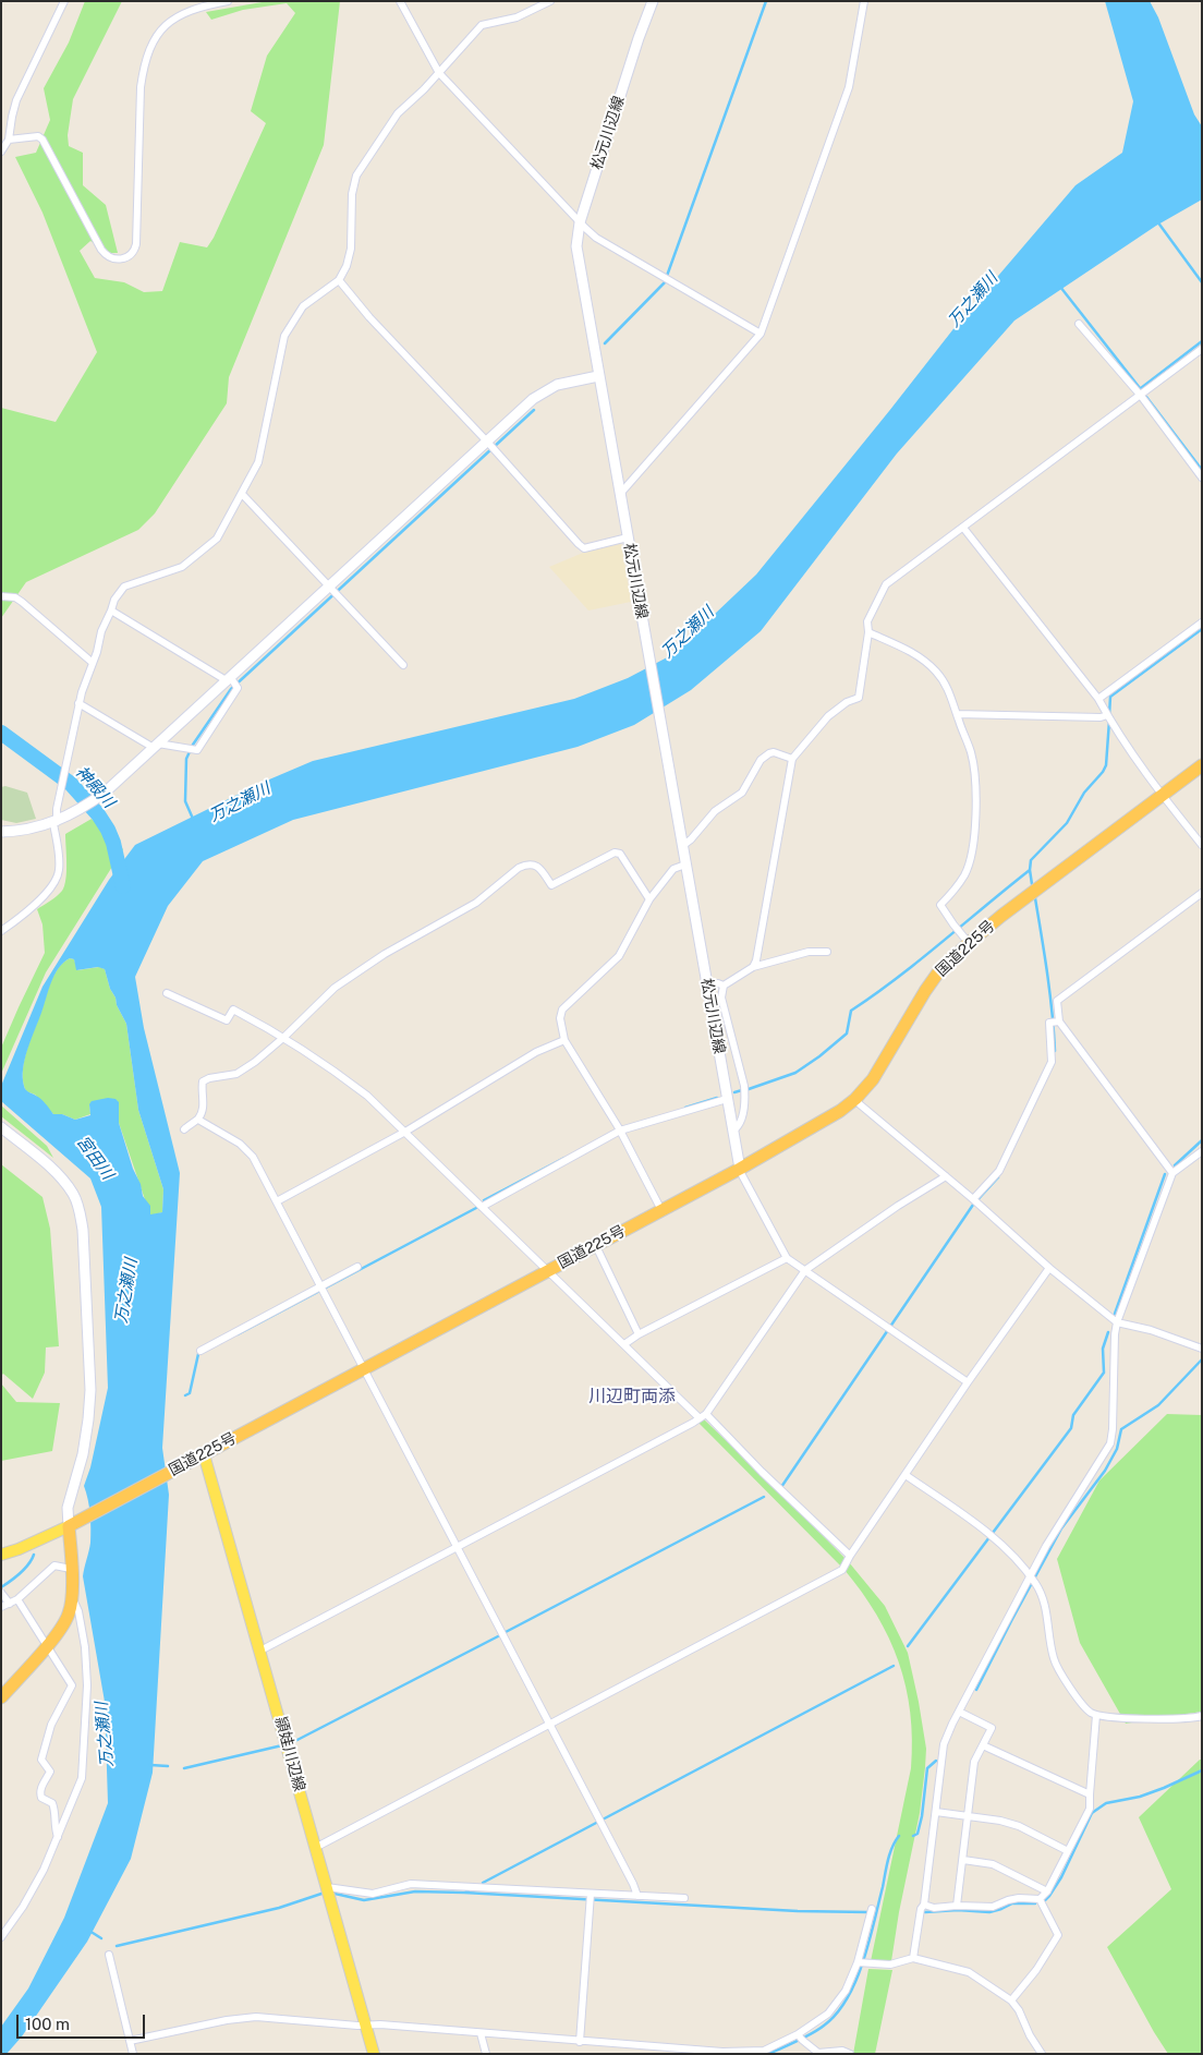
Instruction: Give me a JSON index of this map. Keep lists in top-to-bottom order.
{
  "streets": {
    "highway": ["国道225号"],
    "main road": ["松元川辺線", "頴娃川辺線"]
  },
  "crossings": [
    ["松元川辺線", "国道225号"],
    ["国道225号", "頴娃川辺線"]
  ],
  "districts": ["川辺町両添"],
  "water": ["万之瀬川", "神殿川", "宮田川"],
  "scale_bar": "100 m"
}
